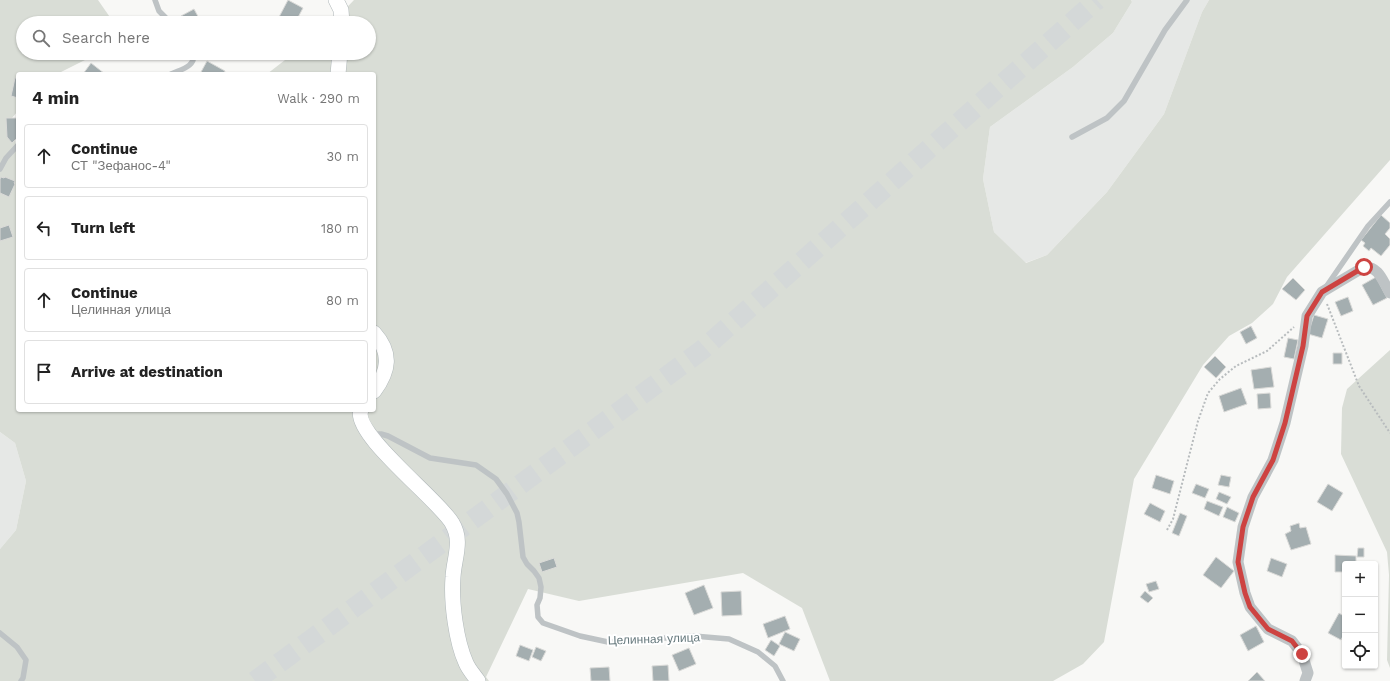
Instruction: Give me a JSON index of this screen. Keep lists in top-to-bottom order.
{
  "streets": {
    "lane": ["Целинная улица"]
  },
  "page": {
    "search": "Search here",
    "heading": ["4 min", "Walk · 290 m"],
    "list": [
      ["Continue", "СТ \"Зефанос-4\"", "30 m"],
      ["Turn left", "180 m"],
      ["Continue", "Целинная улица", "80 m"],
      "Arrive at destination"
    ],
    "map_buttons": ["+", "−"]
  }
}
